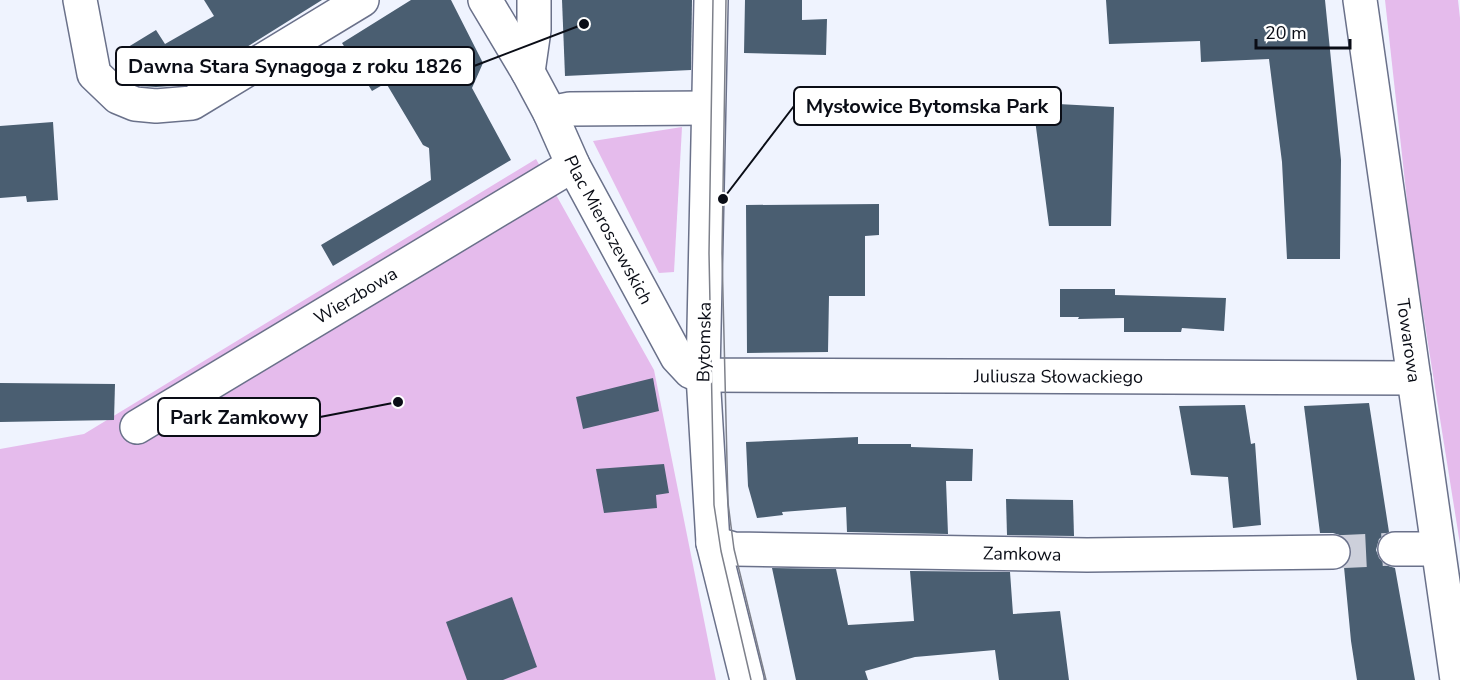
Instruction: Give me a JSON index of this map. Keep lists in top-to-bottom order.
{
  "streets": {
    "street": [
      "Plac Mieroszewskich",
      "Wierzbowa",
      "Towarowa",
      "Bytomska",
      "Juliusza Słowackiego",
      "Zamkowa"
    ]
  },
  "crossings": [
    ["Plac Mieroszewskich", "Wierzbowa"],
    ["Plac Mieroszewskich", "Bytomska"],
    ["Plac Mieroszewskich", "Juliusza Słowackiego"],
    ["Towarowa", "Juliusza Słowackiego"],
    ["Bytomska", "Juliusza Słowackiego"],
    ["Bytomska", "Zamkowa"]
  ],
  "places": ["Dawna Stara Synagoga z roku 1826", "Mysłowice Bytomska Park", "Park Zamkowy"],
  "scale_bar": "20 m"
}
